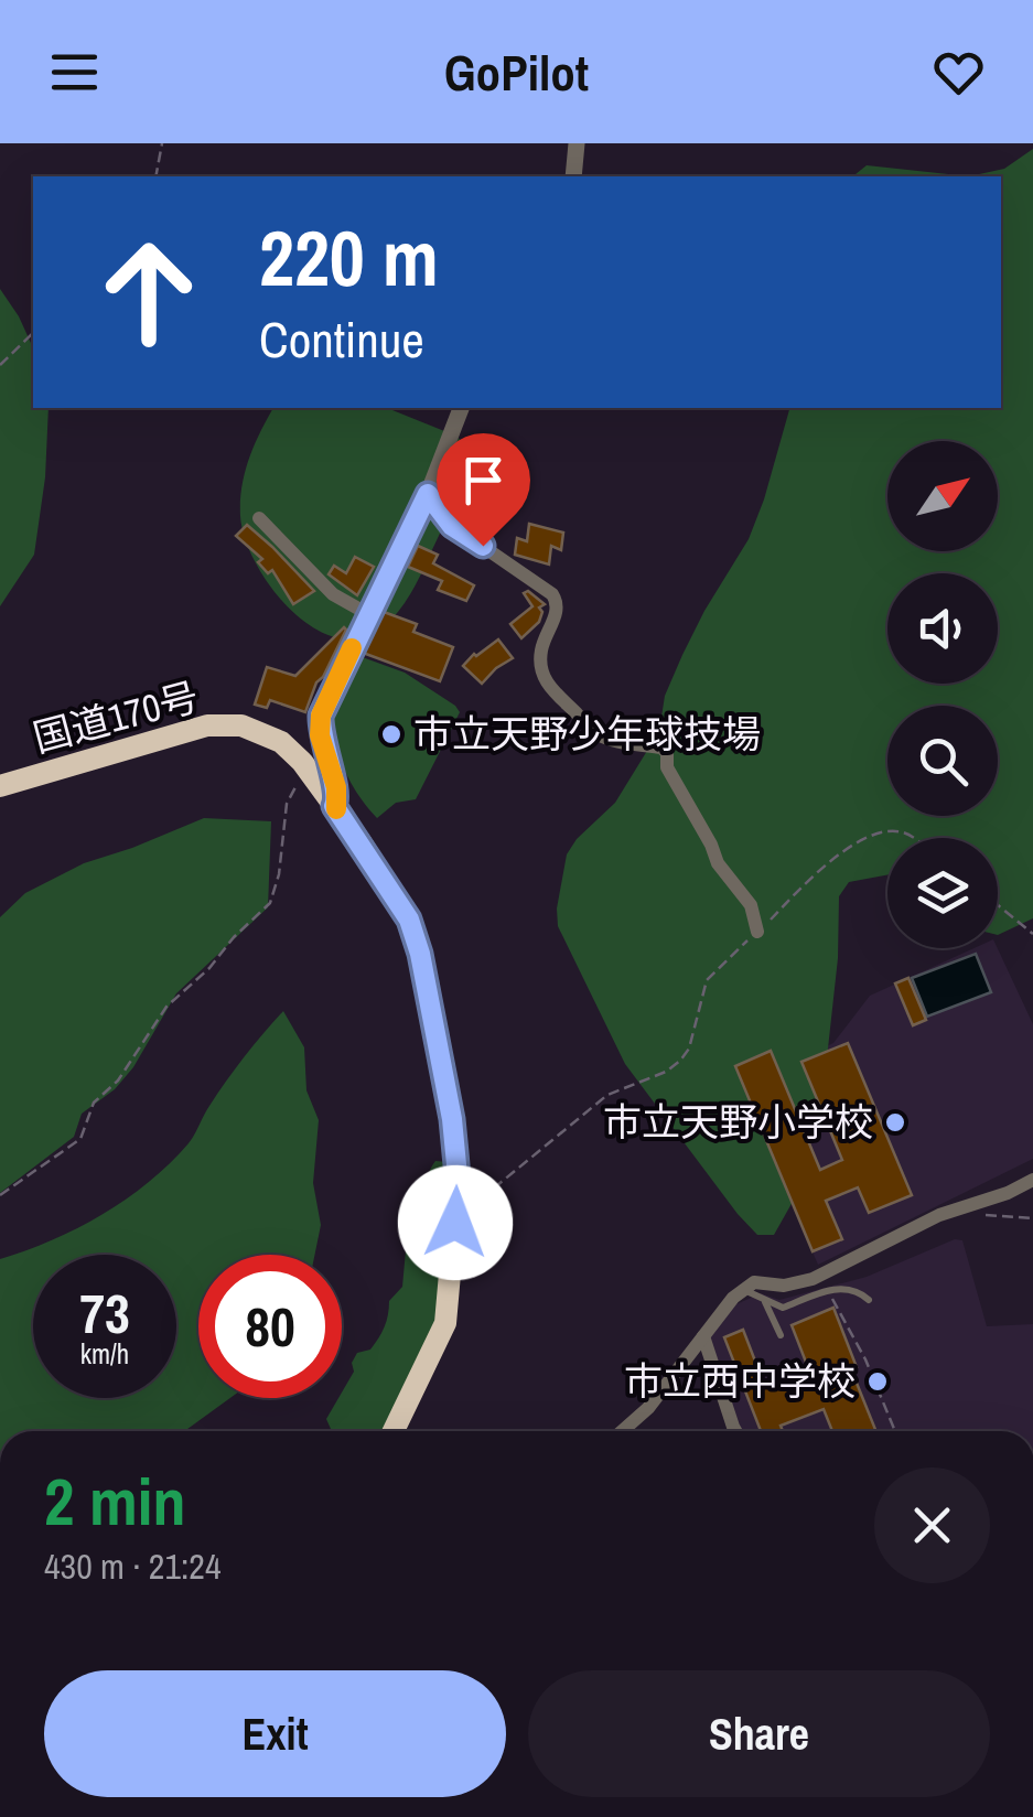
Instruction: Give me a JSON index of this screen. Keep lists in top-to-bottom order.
{
  "streets": {
    "highway": ["国道170号"]
  },
  "places": ["市立天野少年球技場", "市立天野小学校", "市立西中学校"],
  "north": "top right",
  "page": {
    "header": "GoPilot",
    "turn": ["220 m", "Continue"],
    "speed": "73 km/h",
    "limit": "80",
    "heading": ["2 min", "430 m · 21:24"],
    "buttons": ["Exit", "Share"]
  }
}
